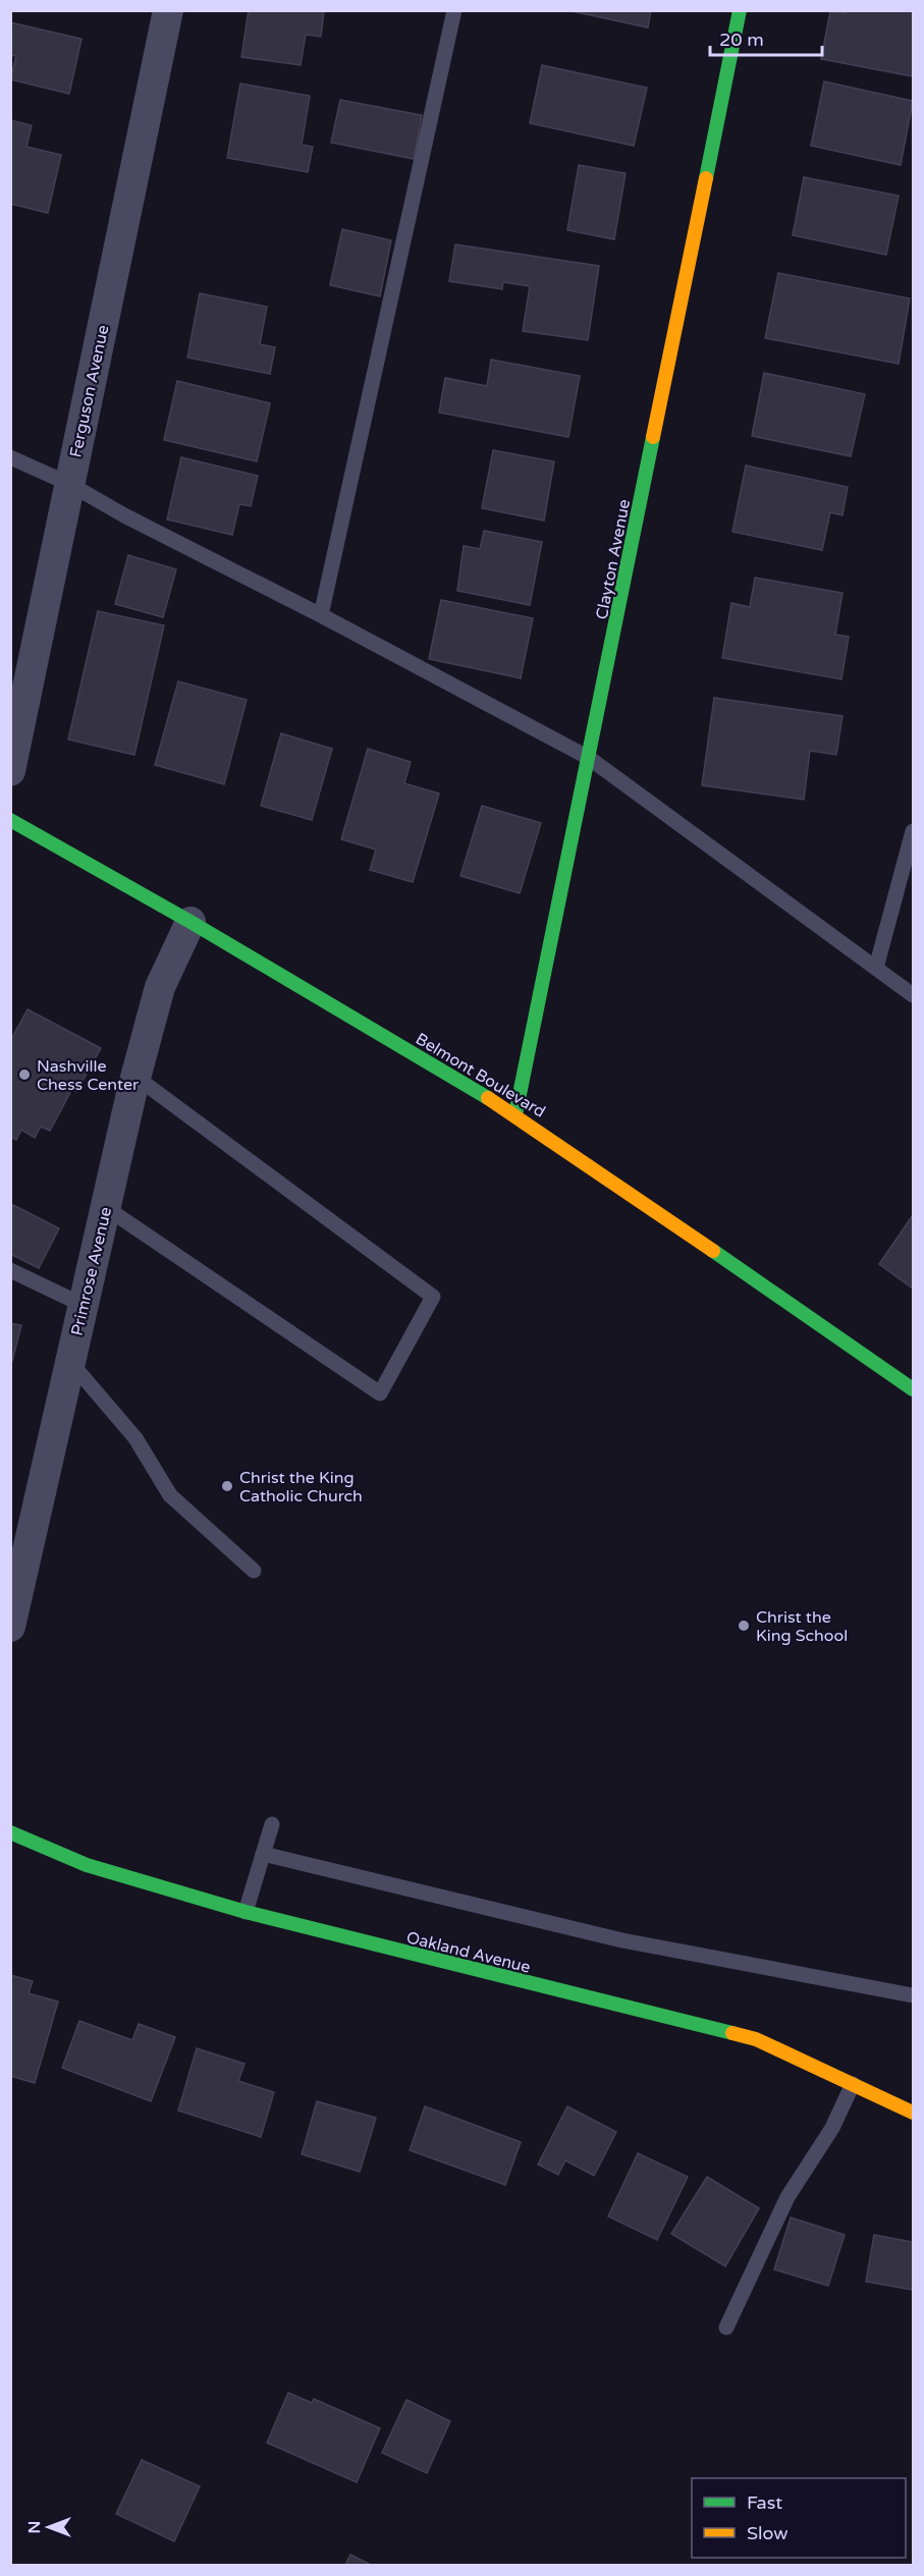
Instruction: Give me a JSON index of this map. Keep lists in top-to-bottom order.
{
  "streets": {
    "street": [
      "Ferguson Avenue",
      "Clayton Avenue",
      "Belmont Boulevard",
      "Primrose Avenue",
      "Oakland Avenue"
    ]
  },
  "crossings": [
    ["Clayton Avenue", "Belmont Boulevard"],
    ["Belmont Boulevard", "Primrose Avenue"]
  ],
  "places": ["Nashville Chess Center", "Christ the King Catholic Church", "Christ the King School"],
  "legend": ["Fast", "Slow"],
  "scale_bar": "20 m",
  "north": "left"
}
